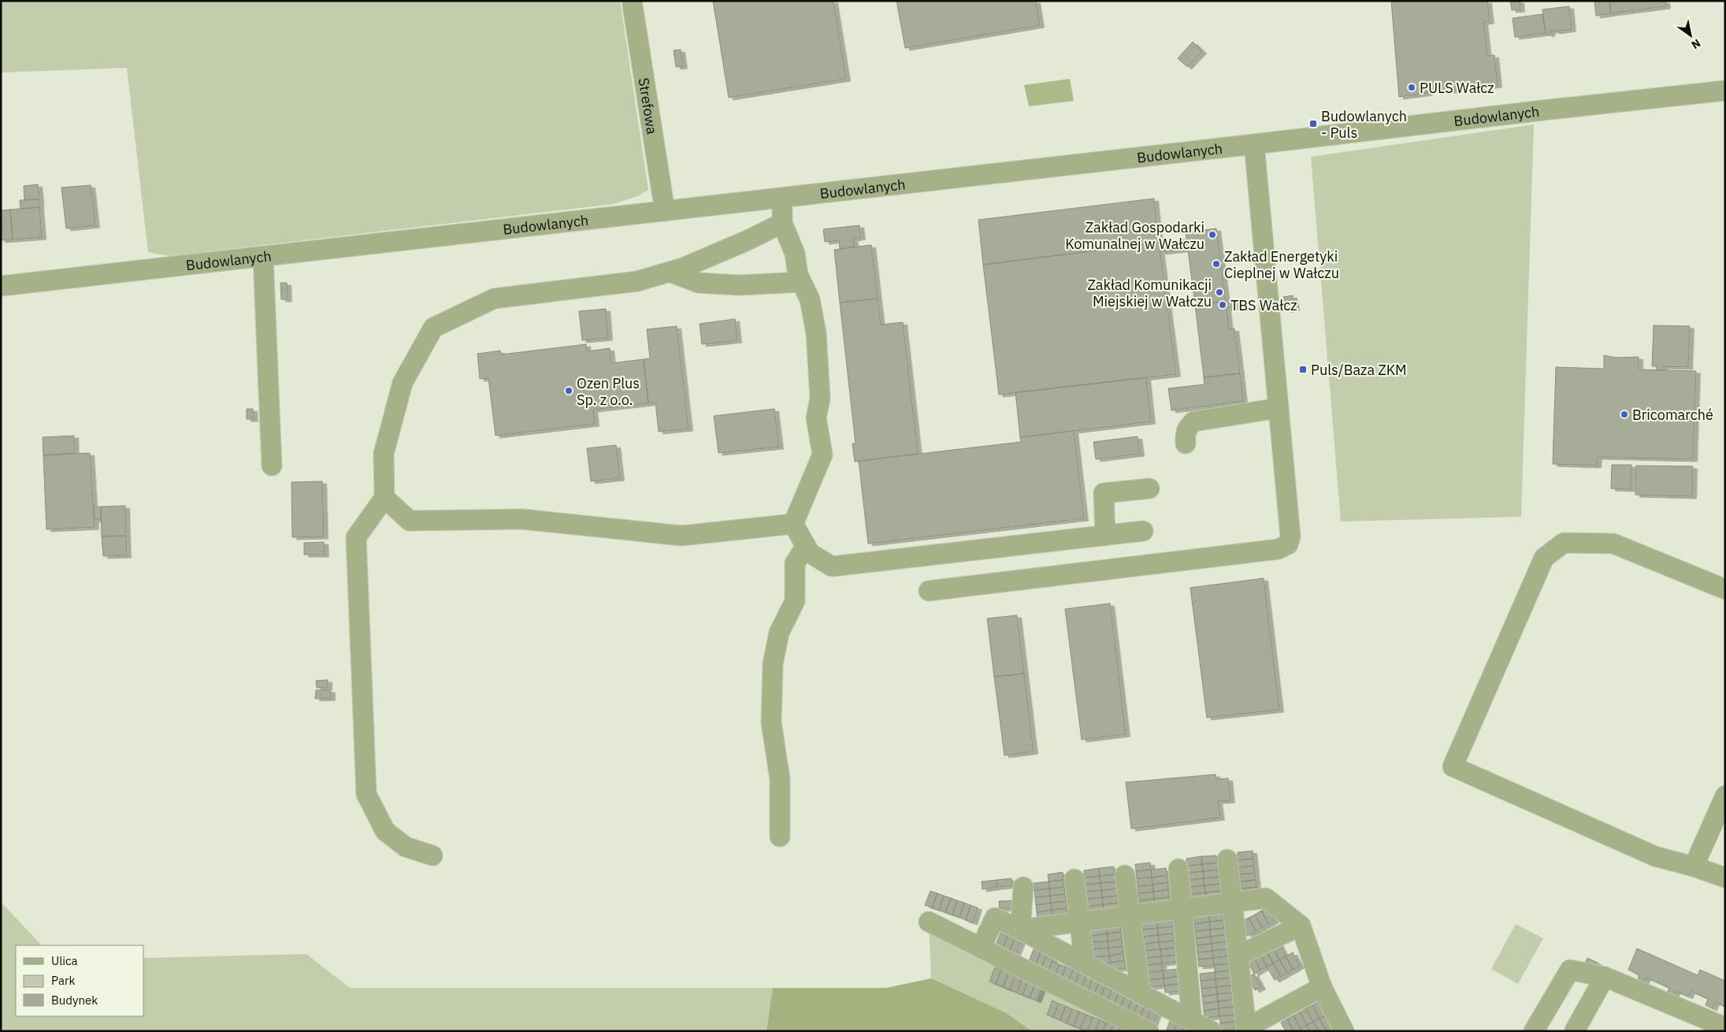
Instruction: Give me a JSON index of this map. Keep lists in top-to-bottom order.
{
  "streets": {
    "street": ["Strefowa", "Budowlanych"]
  },
  "crossings": [
    ["Strefowa", "Budowlanych"]
  ],
  "places": {
    "other": [
      "PULS Wałcz",
      "Zakład Gospodarki Komunalnej w Wałczu",
      "Zakład Energetyki Cieplnej w Wałczu",
      "Zakład Komunikacji Miejskiej w Wałczu",
      "TBS Wałcz",
      "Ozen Plus Sp. z o.o.",
      "Bricomarché"
    ],
    "transit": ["Budowlanych - Puls", "Puls/Baza ZKM"]
  },
  "legend": ["Ulica", "Park", "Budynek"],
  "north": "bottom right"
}
